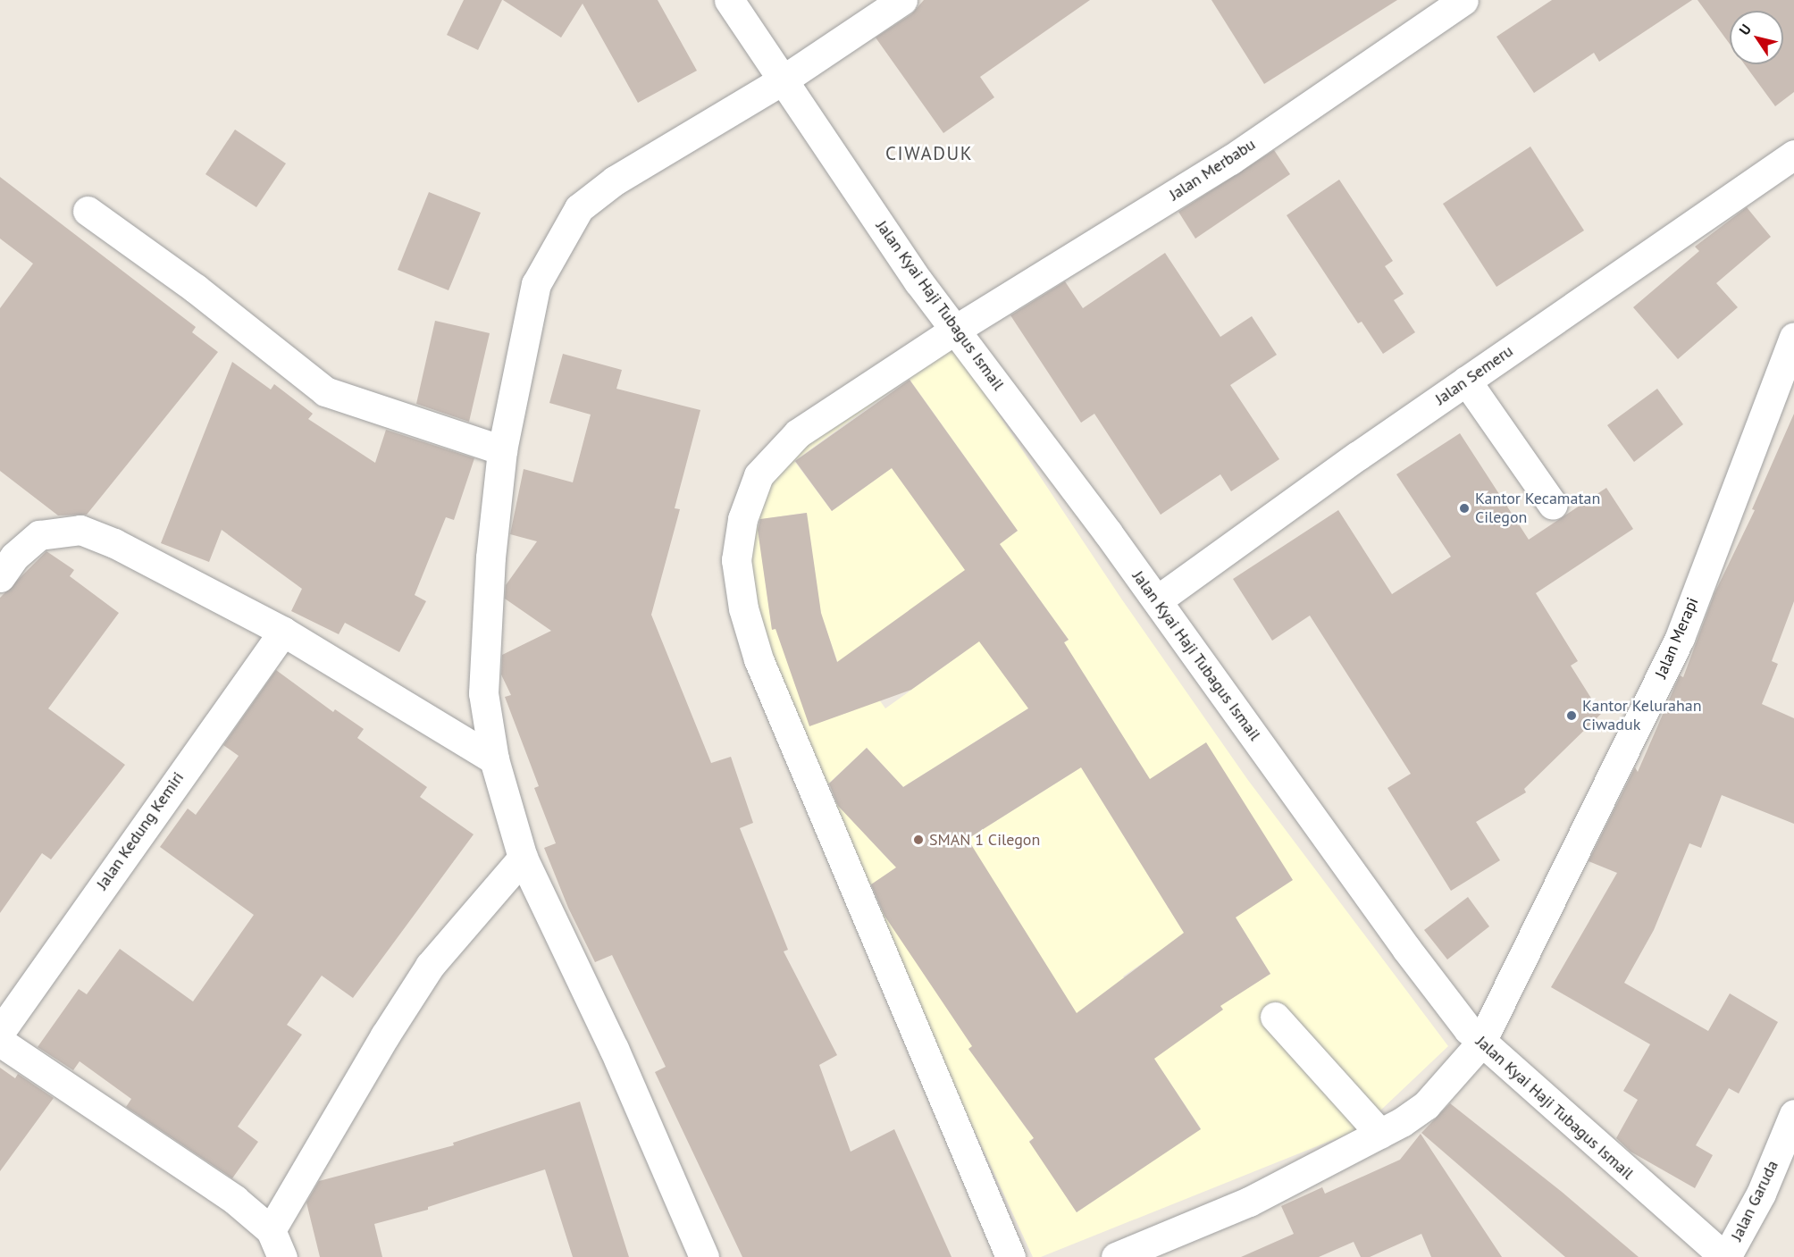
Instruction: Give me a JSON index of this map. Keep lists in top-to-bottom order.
{
  "streets": {
    "street": [
      "Jalan Merbabu",
      "Jalan Kyai Haji Tubagus Ismail",
      "Jalan Semeru",
      "Jalan Merapi",
      "Jalan Kedung Kemiri",
      "Jalan Garuda"
    ]
  },
  "crossings": [
    ["Jalan Merbabu", "Jalan Kyai Haji Tubagus Ismail"],
    ["Jalan Kyai Haji Tubagus Ismail", "Jalan Semeru"],
    ["Jalan Kyai Haji Tubagus Ismail", "Jalan Merapi"],
    ["Jalan Kyai Haji Tubagus Ismail", "Jalan Garuda"]
  ],
  "districts": ["CIWADUK"],
  "places": ["Kantor Kecamatan Cilegon", "Kantor Kelurahan Ciwaduk", "SMAN 1 Cilegon"],
  "north": "top left"
}
